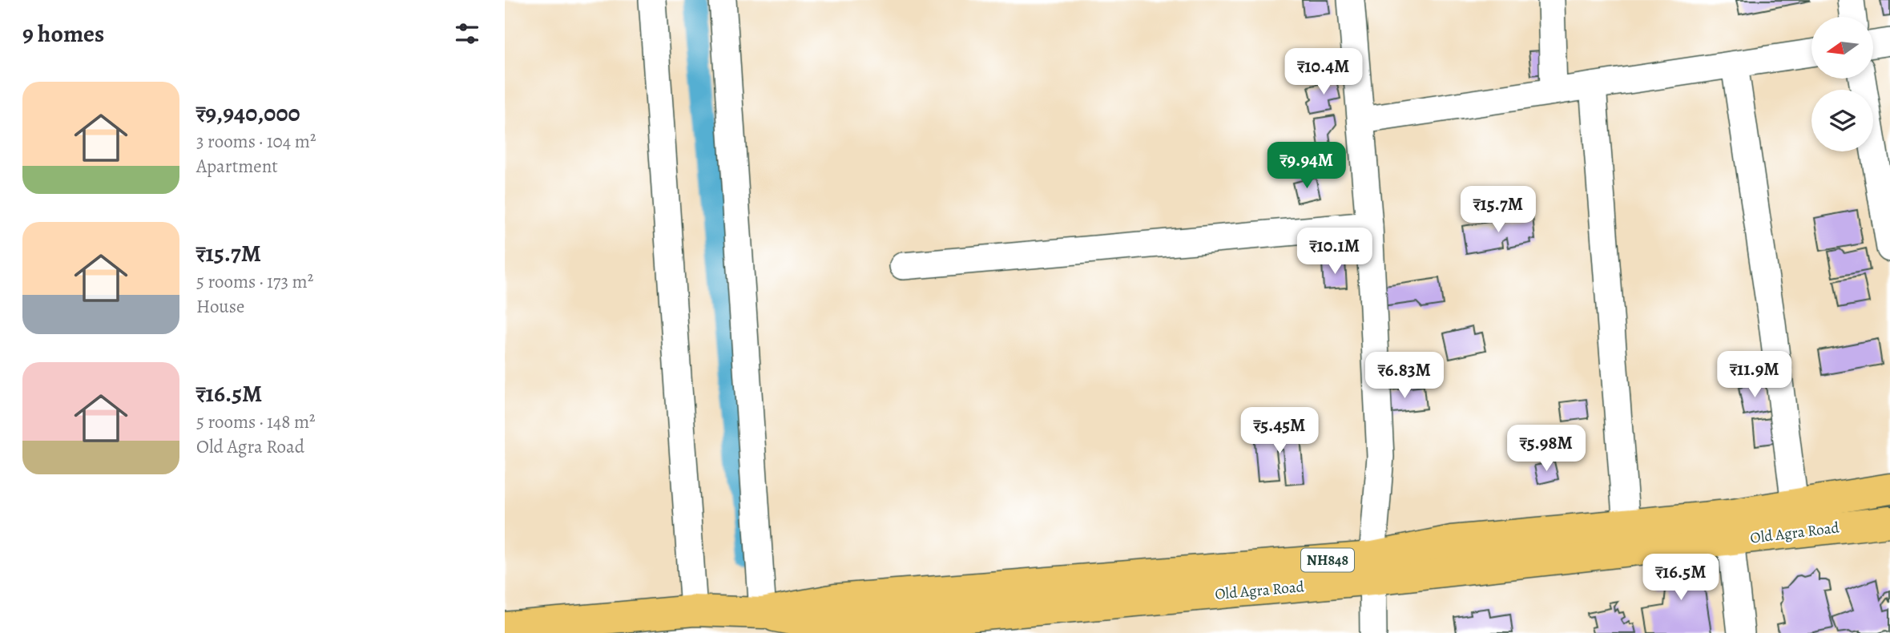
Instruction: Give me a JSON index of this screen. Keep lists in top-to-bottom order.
{
  "streets": {
    "highway": ["Old Agra Road", "NH848"]
  },
  "crossings": [
    ["Old Agra Road", "NH848"]
  ],
  "north": "left",
  "page": {
    "heading": "9 homes",
    "price": [
      "₹10.4M",
      "₹9.94M",
      "₹15.7M",
      "₹10.1M",
      "₹11.9M",
      "₹6.83M",
      "₹5.45M",
      "₹5.98M",
      "₹16.5M"
    ],
    "list": [
      {
        "name": "₹9,940,000",
        "note": "3 rooms · 104 m² · Apartment"
      },
      {
        "name": "₹15.7M",
        "note": "5 rooms · 173 m² · House"
      },
      {
        "name": "₹16.5M",
        "note": "5 rooms · 148 m² · Old Agra Road"
      }
    ]
  }
}
